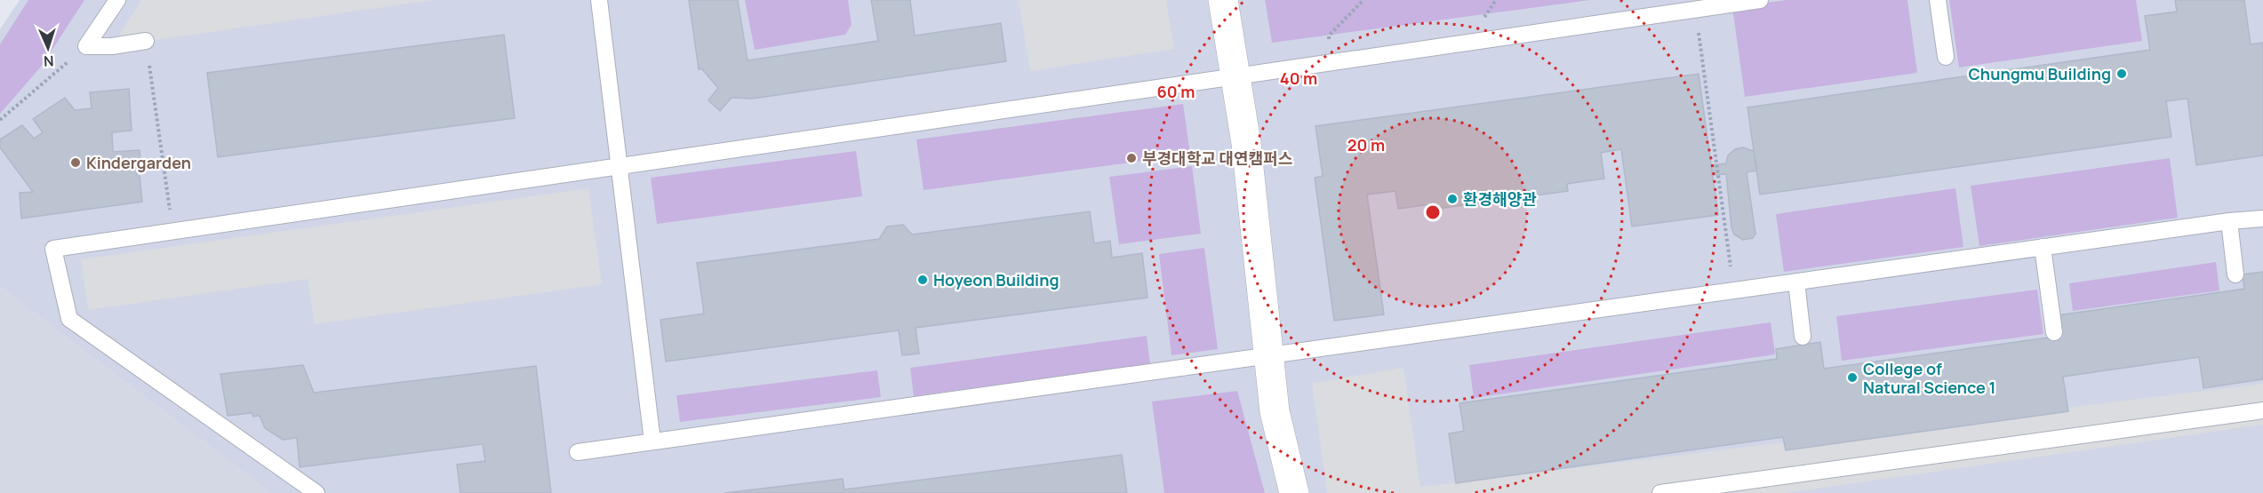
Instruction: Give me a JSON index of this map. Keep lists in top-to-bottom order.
{
  "places": [
    "Chungmu Building",
    "부경대학교 대연캠퍼스",
    "Kindergarden",
    "환경해양관",
    "Hoyeon Building",
    "College of Natural Science 1"
  ],
  "north": "bottom",
  "rings": ["40 m", "60 m", "20 m"]
}
